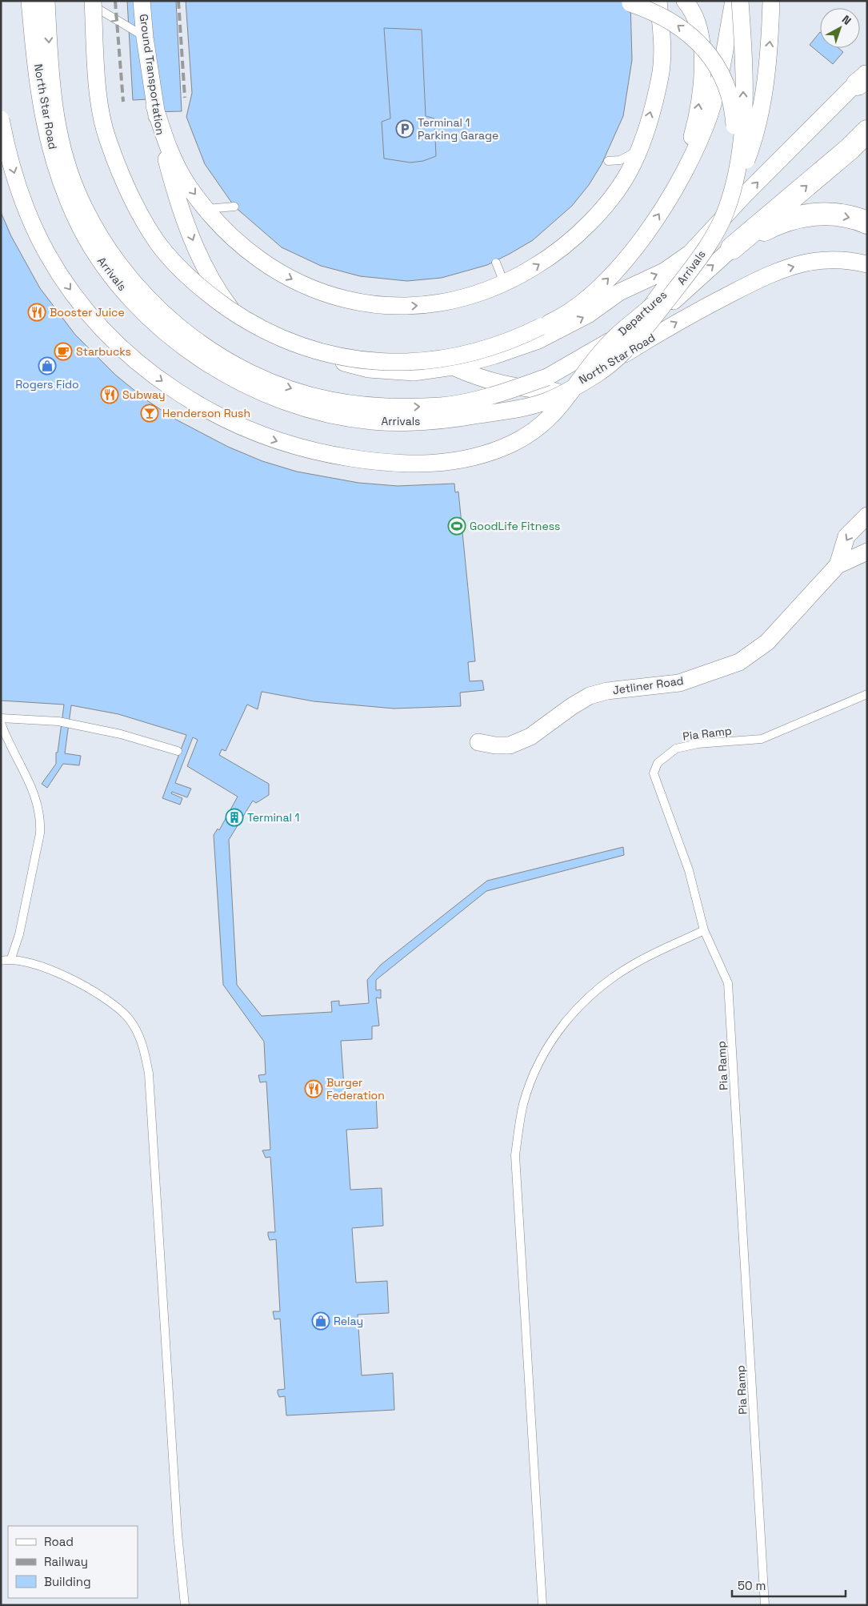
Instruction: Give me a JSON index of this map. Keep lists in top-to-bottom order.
{
  "streets": {
    "street": [
      "Ground Transportation",
      "North Star Road",
      "Arrivals",
      "Departures",
      "Jetliner Road"
    ],
    "lane": ["Pia Ramp"]
  },
  "crossings": [
    ["North Star Road", "Arrivals"]
  ],
  "places": {
    "parking": ["Terminal 1 Parking Garage"],
    "restaurant": ["Booster Juice", "Subway", "Burger Federation"],
    "cafe": ["Starbucks"],
    "shop": ["Rogers Fido", "Relay"],
    "bar": ["Henderson Rush"],
    "sports": ["GoodLife Fitness"],
    "building": ["Terminal 1"]
  },
  "legend": ["Road", "Railway", "Building"],
  "scale_bar": "50 m",
  "north": "top right"
}
